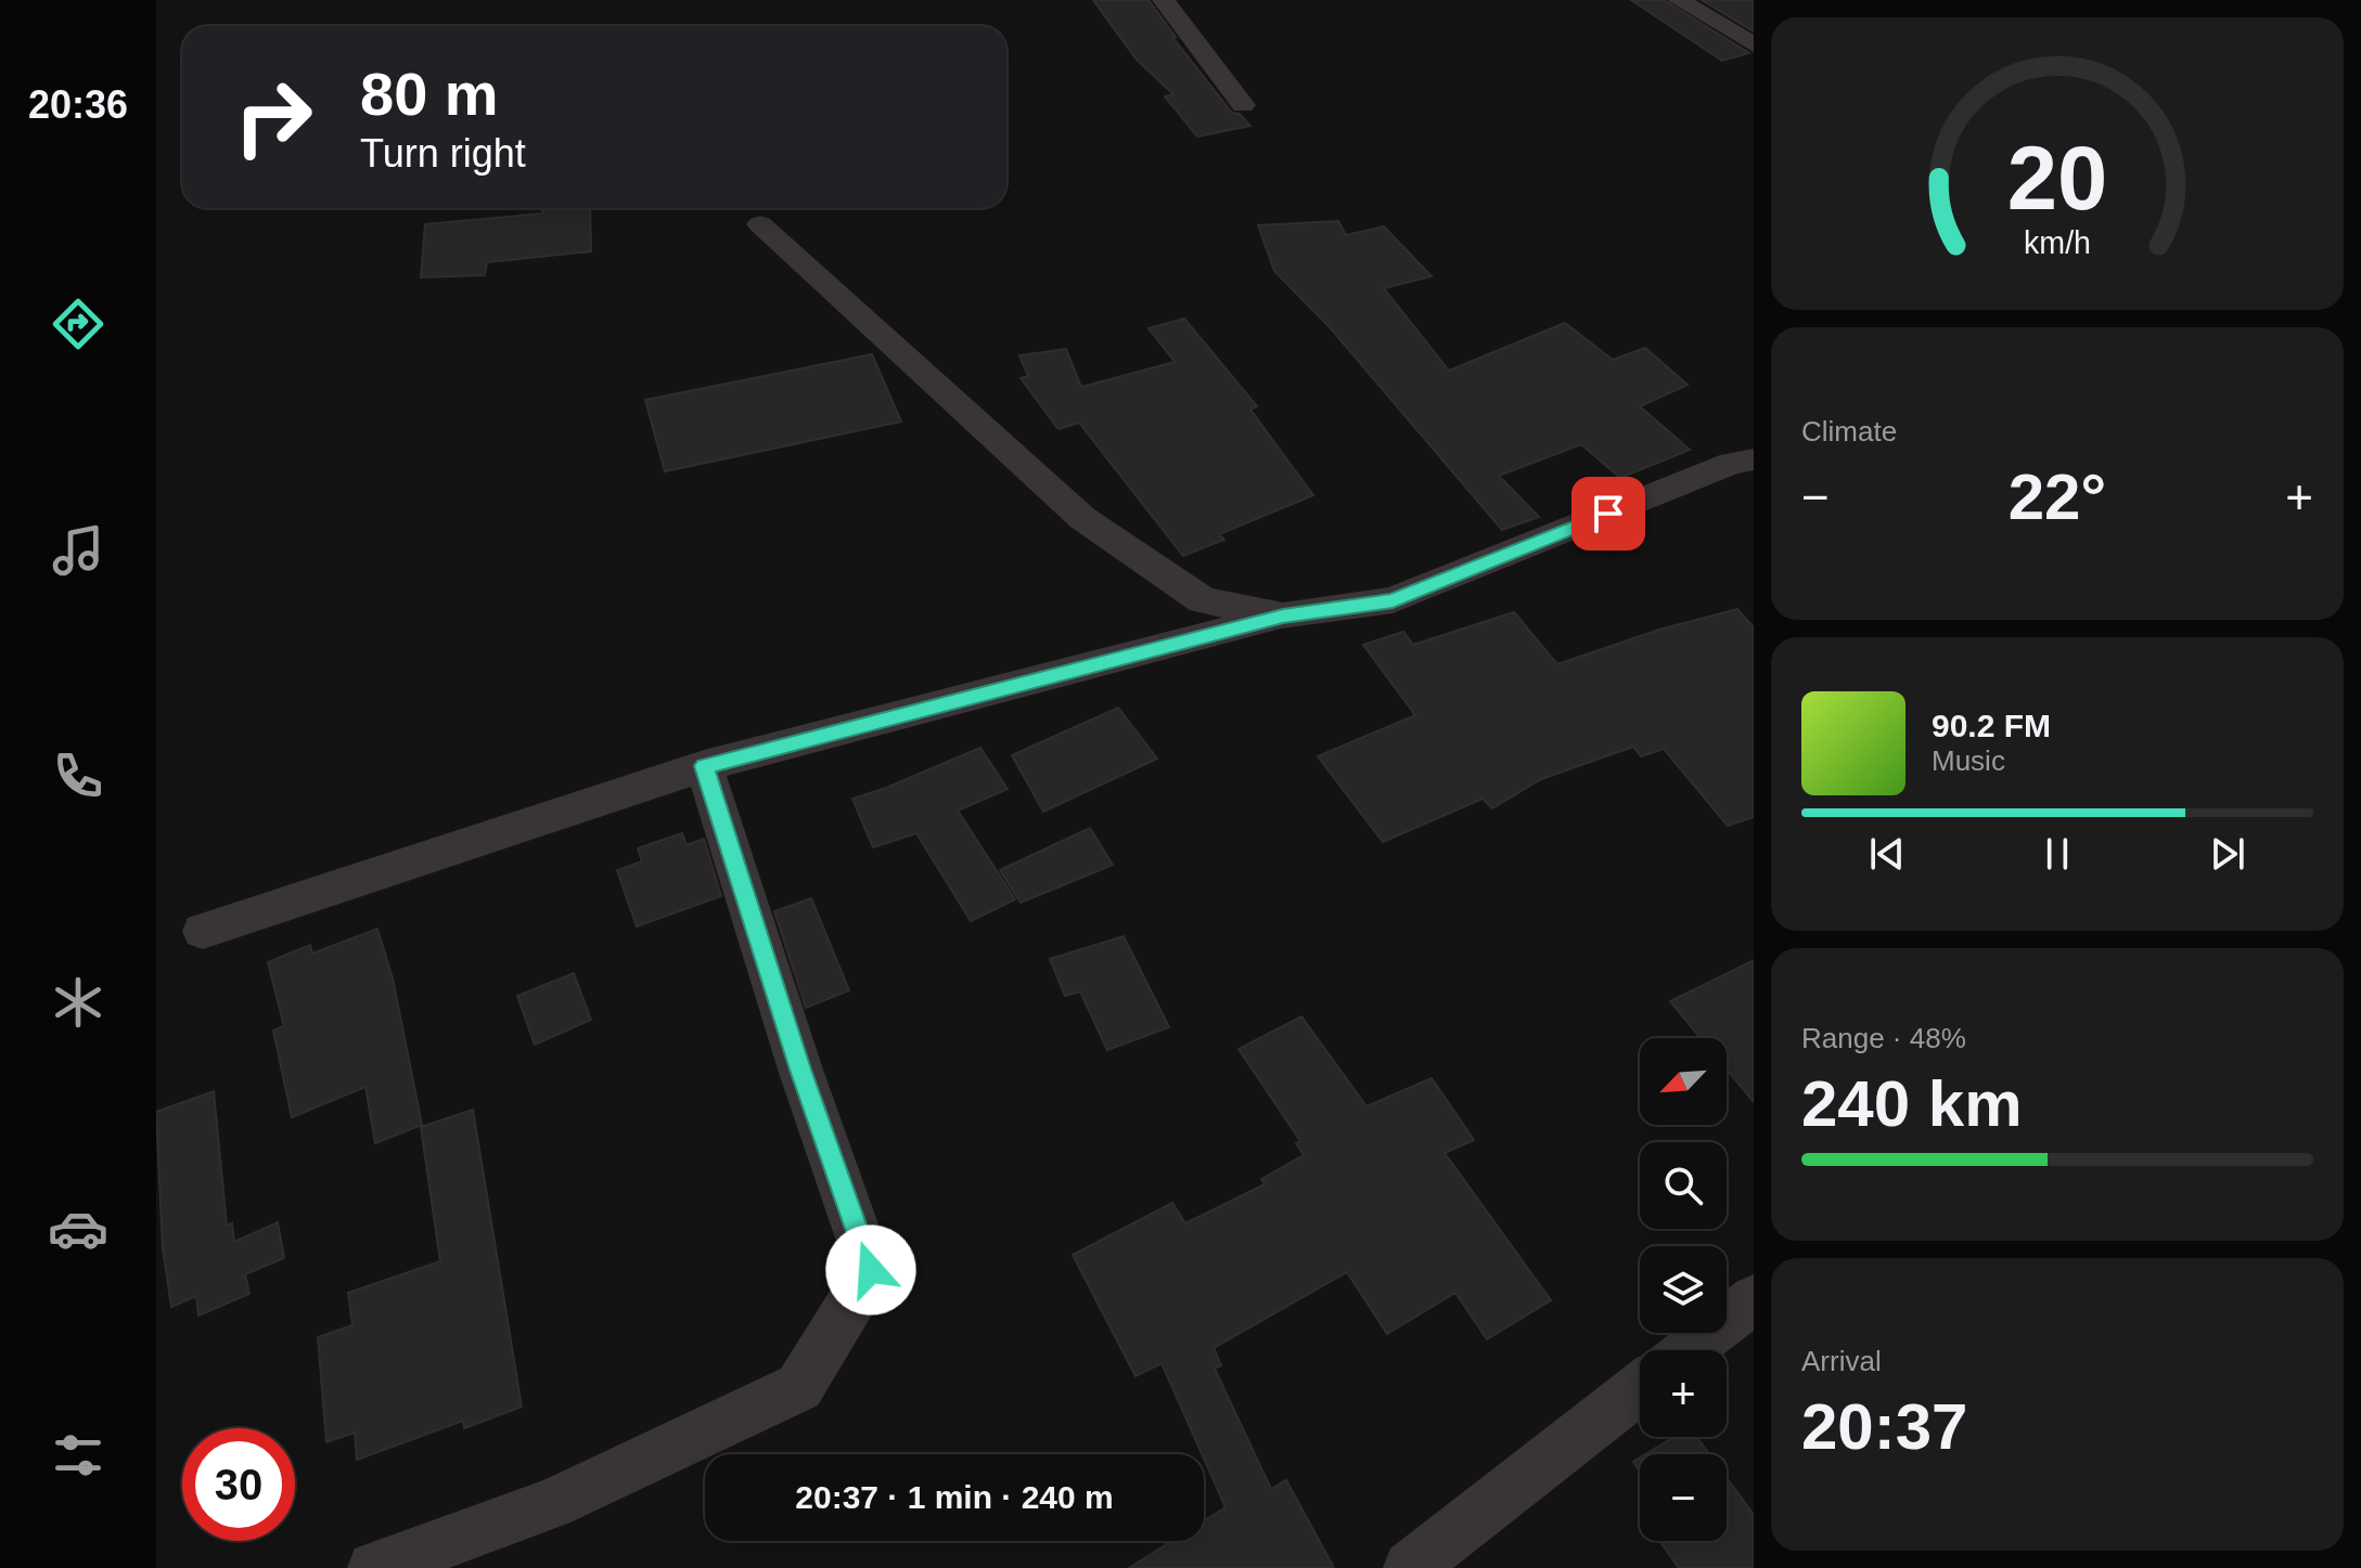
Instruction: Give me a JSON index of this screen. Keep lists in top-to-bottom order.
{
  "north": "bottom left",
  "page": {
    "tabs": "20:36",
    "turn": ["80 m", "Turn right"],
    "tile": [
      "Climate",
      ["Range · 48%", "240 km"],
      ["Arrival", "20:37"]
    ],
    "heat": ["−", "22°", "+"],
    "song": ["90.2 FM", "Music"],
    "map_buttons": ["+", "−"],
    "limit": "30",
    "trip": "20:37 · 1 min · 240 m",
    "gauge": ["20", "km/h"]
  }
}
